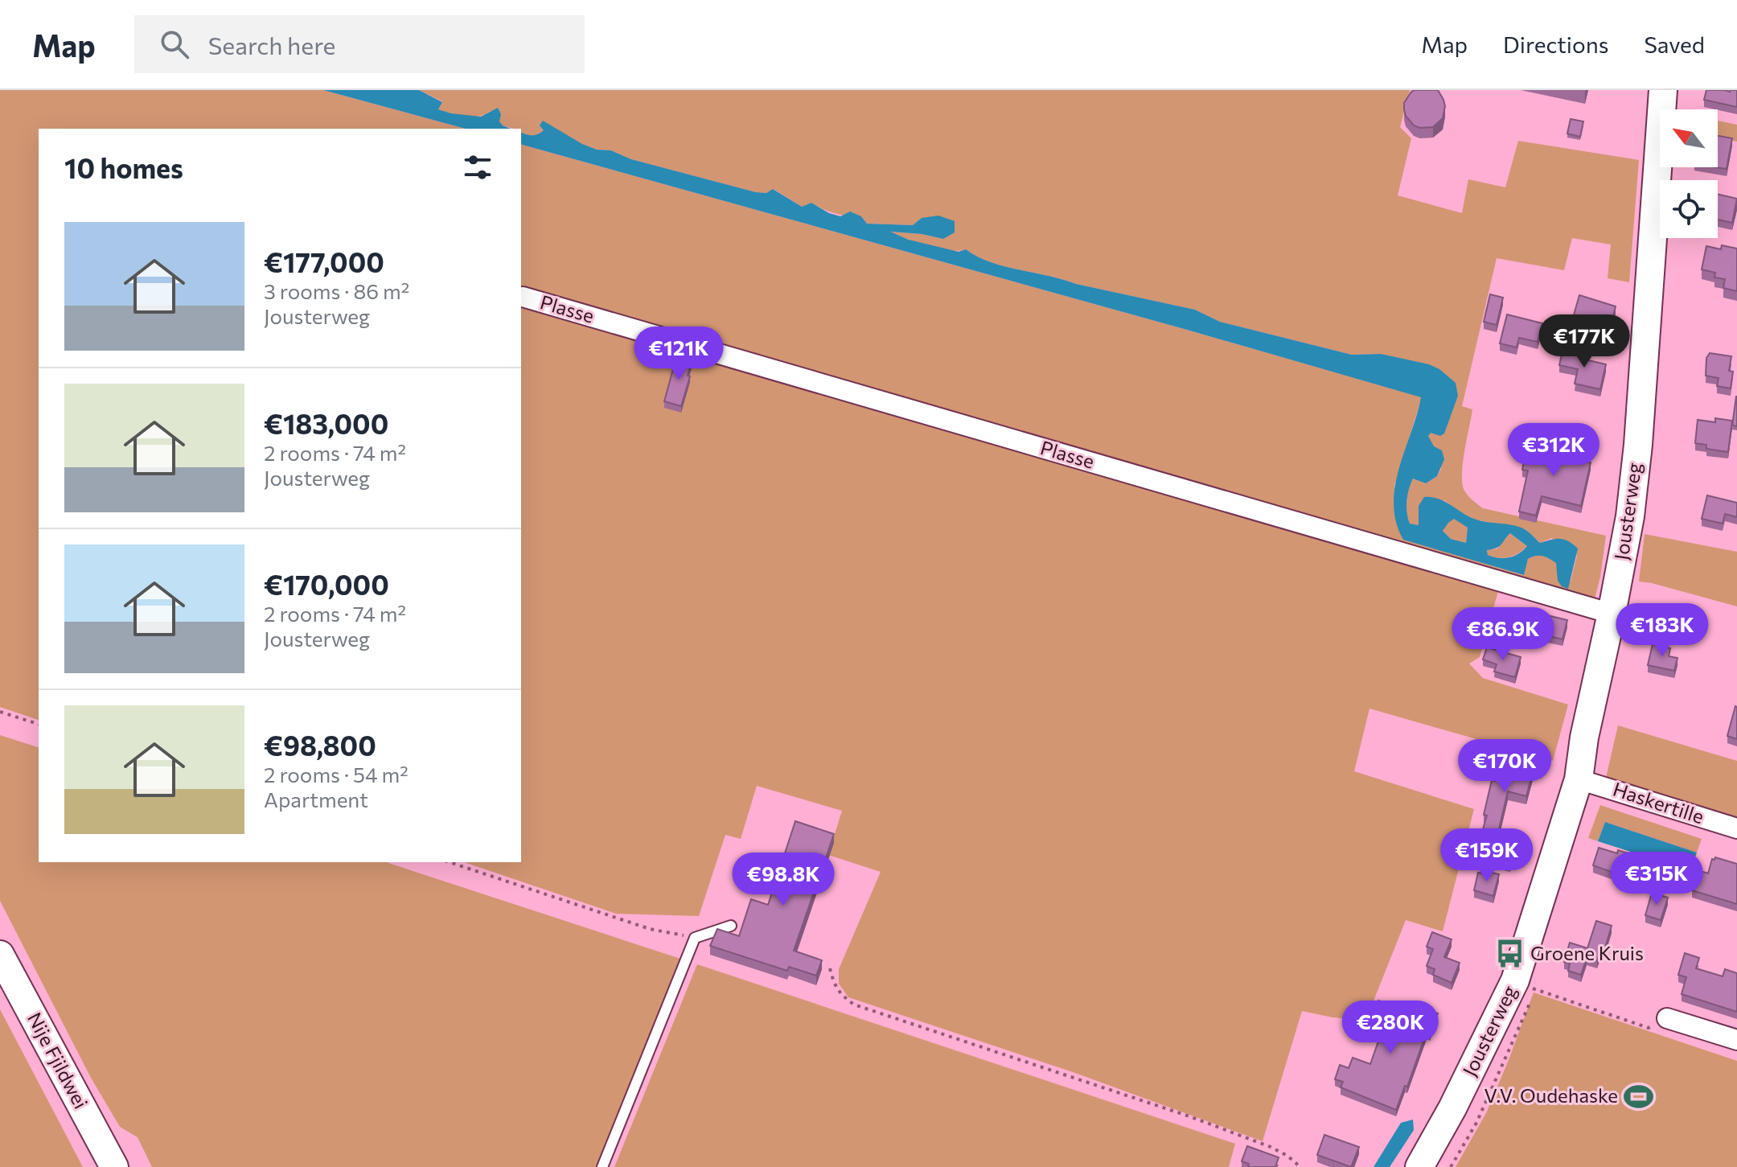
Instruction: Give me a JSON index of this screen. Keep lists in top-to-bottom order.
{
  "streets": {
    "street": [
      "Plasse",
      "Jousterweg",
      "Haskertille",
      "Nije Fjildwei"
    ]
  },
  "crossings": [
    ["Plasse", "Jousterweg"],
    ["Jousterweg", "Haskertille"]
  ],
  "places": {
    "bus stop": ["Groene Kruis"],
    "sports": ["V.V. Oudehaske"]
  },
  "north": "top left",
  "page": {
    "header": "Map",
    "search": "Search here",
    "nav": ["Map", "Directions", "Saved"],
    "heading": "10 homes",
    "list": [
      {
        "name": "€177,000",
        "note": "3 rooms · 86 m² · Jousterweg"
      },
      {
        "name": "€183,000",
        "note": "2 rooms · 74 m² · Jousterweg"
      },
      {
        "name": "€170,000",
        "note": "2 rooms · 74 m² · Jousterweg"
      },
      {
        "name": "€98,800",
        "note": "2 rooms · 54 m² · Apartment"
      }
    ],
    "price": [
      "€177K",
      "€121K",
      "€312K",
      "€183K",
      "€86.9K",
      "€170K",
      "€159K",
      "€315K",
      "€98.8K",
      "€280K"
    ]
  }
}
